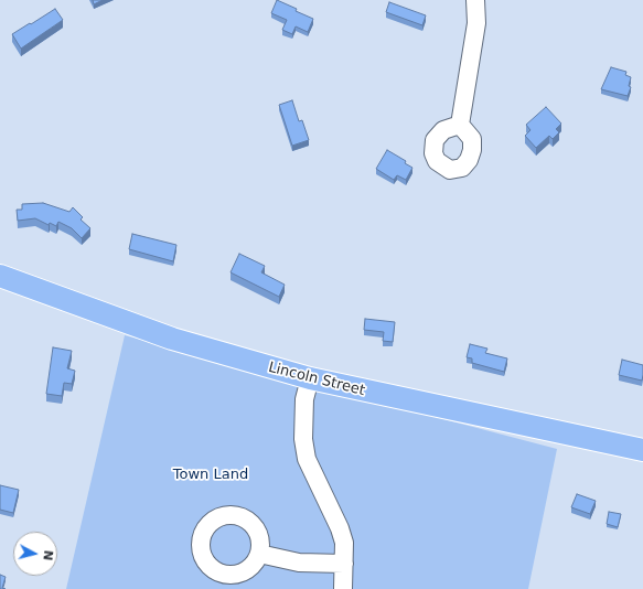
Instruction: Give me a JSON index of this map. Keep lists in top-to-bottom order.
{
  "streets": {
    "main road": ["Lincoln Street"]
  },
  "parks": ["Town Land"],
  "north": "right"
}
